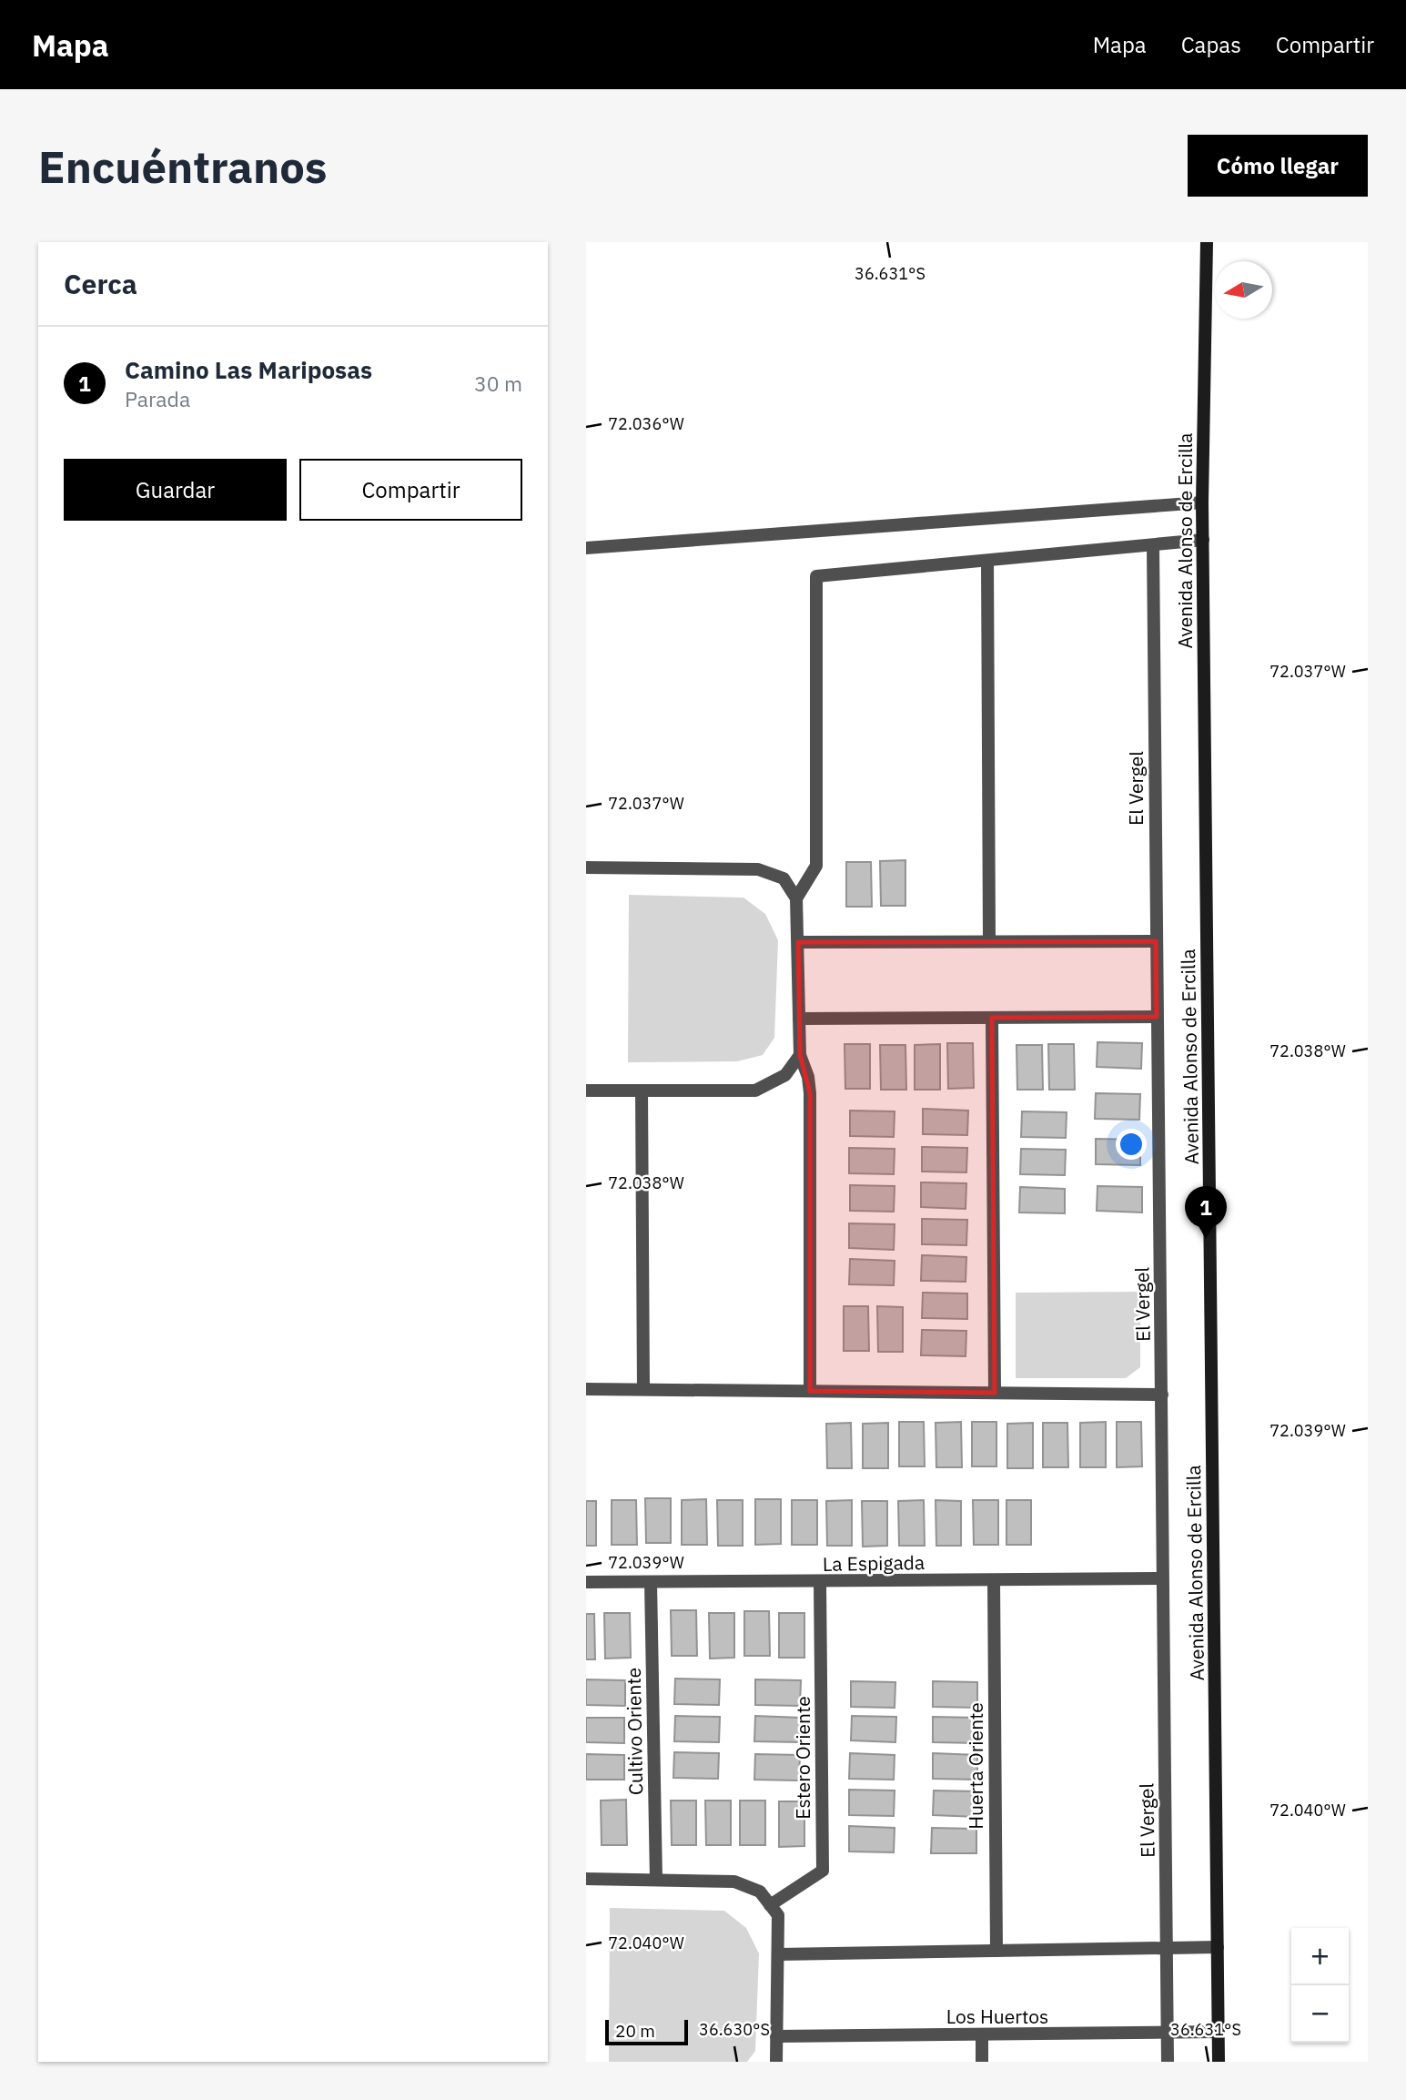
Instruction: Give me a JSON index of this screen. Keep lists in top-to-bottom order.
{
  "streets": {
    "main road": ["Avenida Alonso de Ercilla"],
    "street": [
      "El Vergel",
      "La Espigada",
      "Cultivo Oriente",
      "Estero Oriente",
      "Huerta Oriente",
      "Los Huertos"
    ]
  },
  "crossings": [
    ["Avenida Alonso de Ercilla", "Los Huertos"],
    ["El Vergel", "La Espigada"],
    ["El Vergel", "Los Huertos"],
    ["La Espigada", "Cultivo Oriente"],
    ["La Espigada", "Estero Oriente"],
    ["La Espigada", "Huerta Oriente"]
  ],
  "scale_bar": "20 m",
  "north": "left",
  "page": {
    "header": "Mapa",
    "nav": ["Mapa", "Capas", "Compartir"],
    "buttons": [
      "Cómo llegar",
      ["Guardar", "Compartir"]
    ],
    "title": "Encuéntranos",
    "heading": "Cerca",
    "list": [
      {
        "mark": "1",
        "name": "Camino Las Mariposas",
        "note": "Parada",
        "value": "30 m"
      }
    ],
    "pins": "1",
    "map_buttons": ["+", "−"],
    "scale": "20 m"
  },
  "coordinates": [
    "36.631°S",
    "72.036°W",
    "72.037°W",
    "72.038°W",
    "72.039°W",
    "72.040°W",
    "36.630°S"
  ]
}
